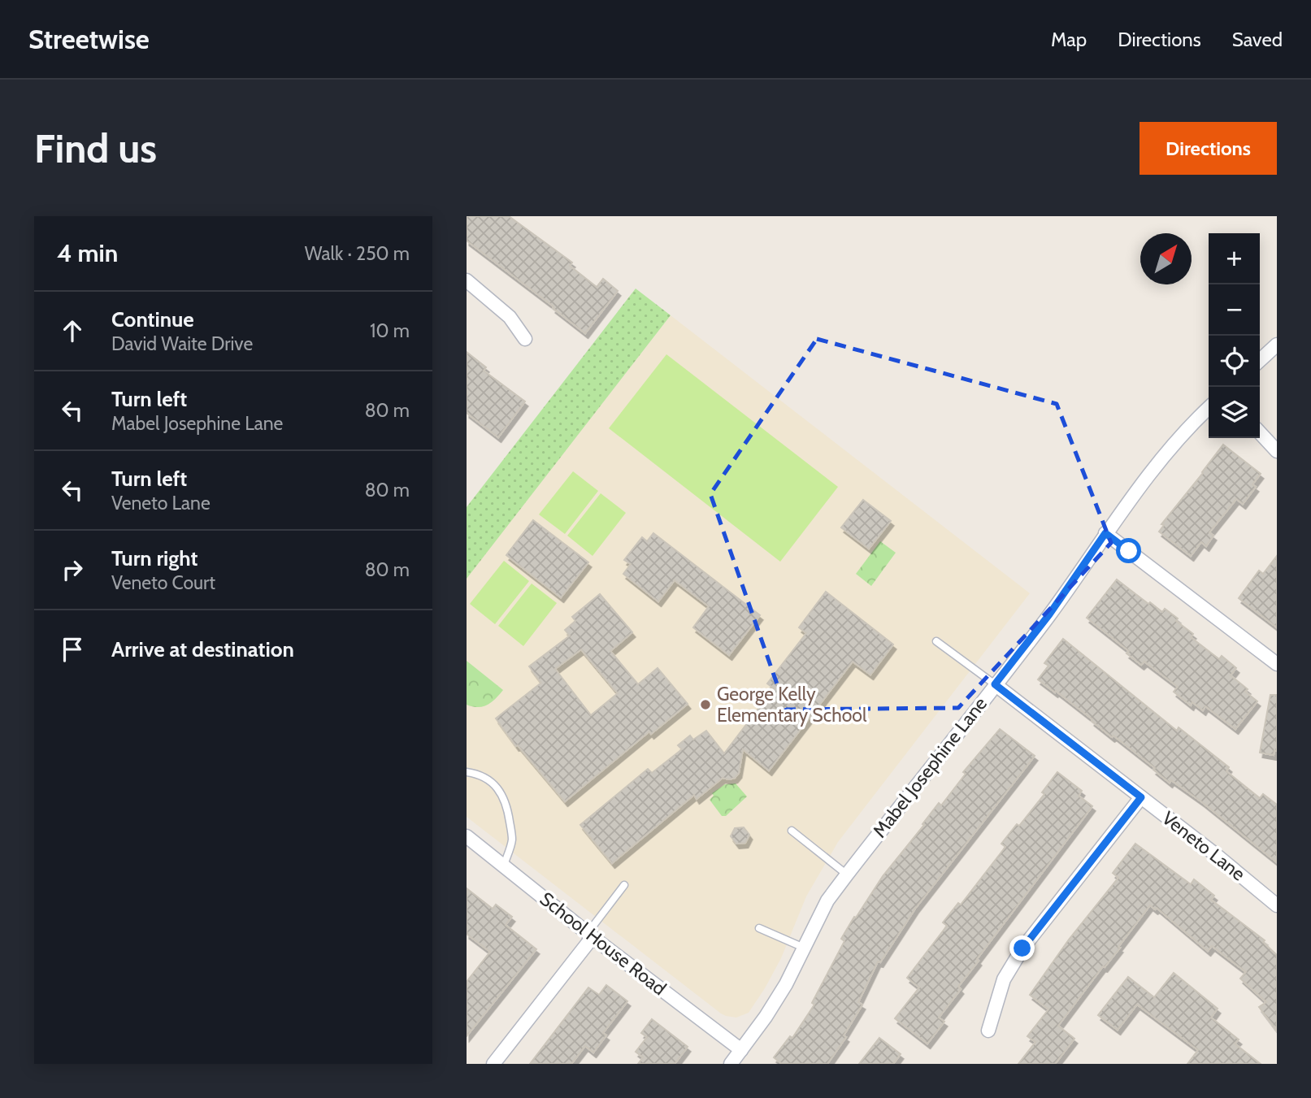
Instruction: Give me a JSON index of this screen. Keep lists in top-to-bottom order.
{
  "streets": {
    "street": ["Mabel Josephine Lane", "Veneto Lane", "School House Road"]
  },
  "crossings": [
    ["Mabel Josephine Lane", "Veneto Lane"],
    ["Mabel Josephine Lane", "School House Road"]
  ],
  "places": ["George Kelly Elementary School"],
  "north": "top right",
  "page": {
    "header": "Streetwise",
    "nav": ["Map", "Directions", "Saved"],
    "buttons": "Directions",
    "title": "Find us",
    "heading": ["4 min", "Walk · 250 m"],
    "map_buttons": ["+", "−"],
    "list": [
      ["Continue", "David Waite Drive", "10 m"],
      ["Turn left", "Mabel Josephine Lane", "80 m"],
      ["Turn left", "Veneto Lane", "80 m"],
      ["Turn right", "Veneto Court", "80 m"],
      "Arrive at destination"
    ]
  }
}
